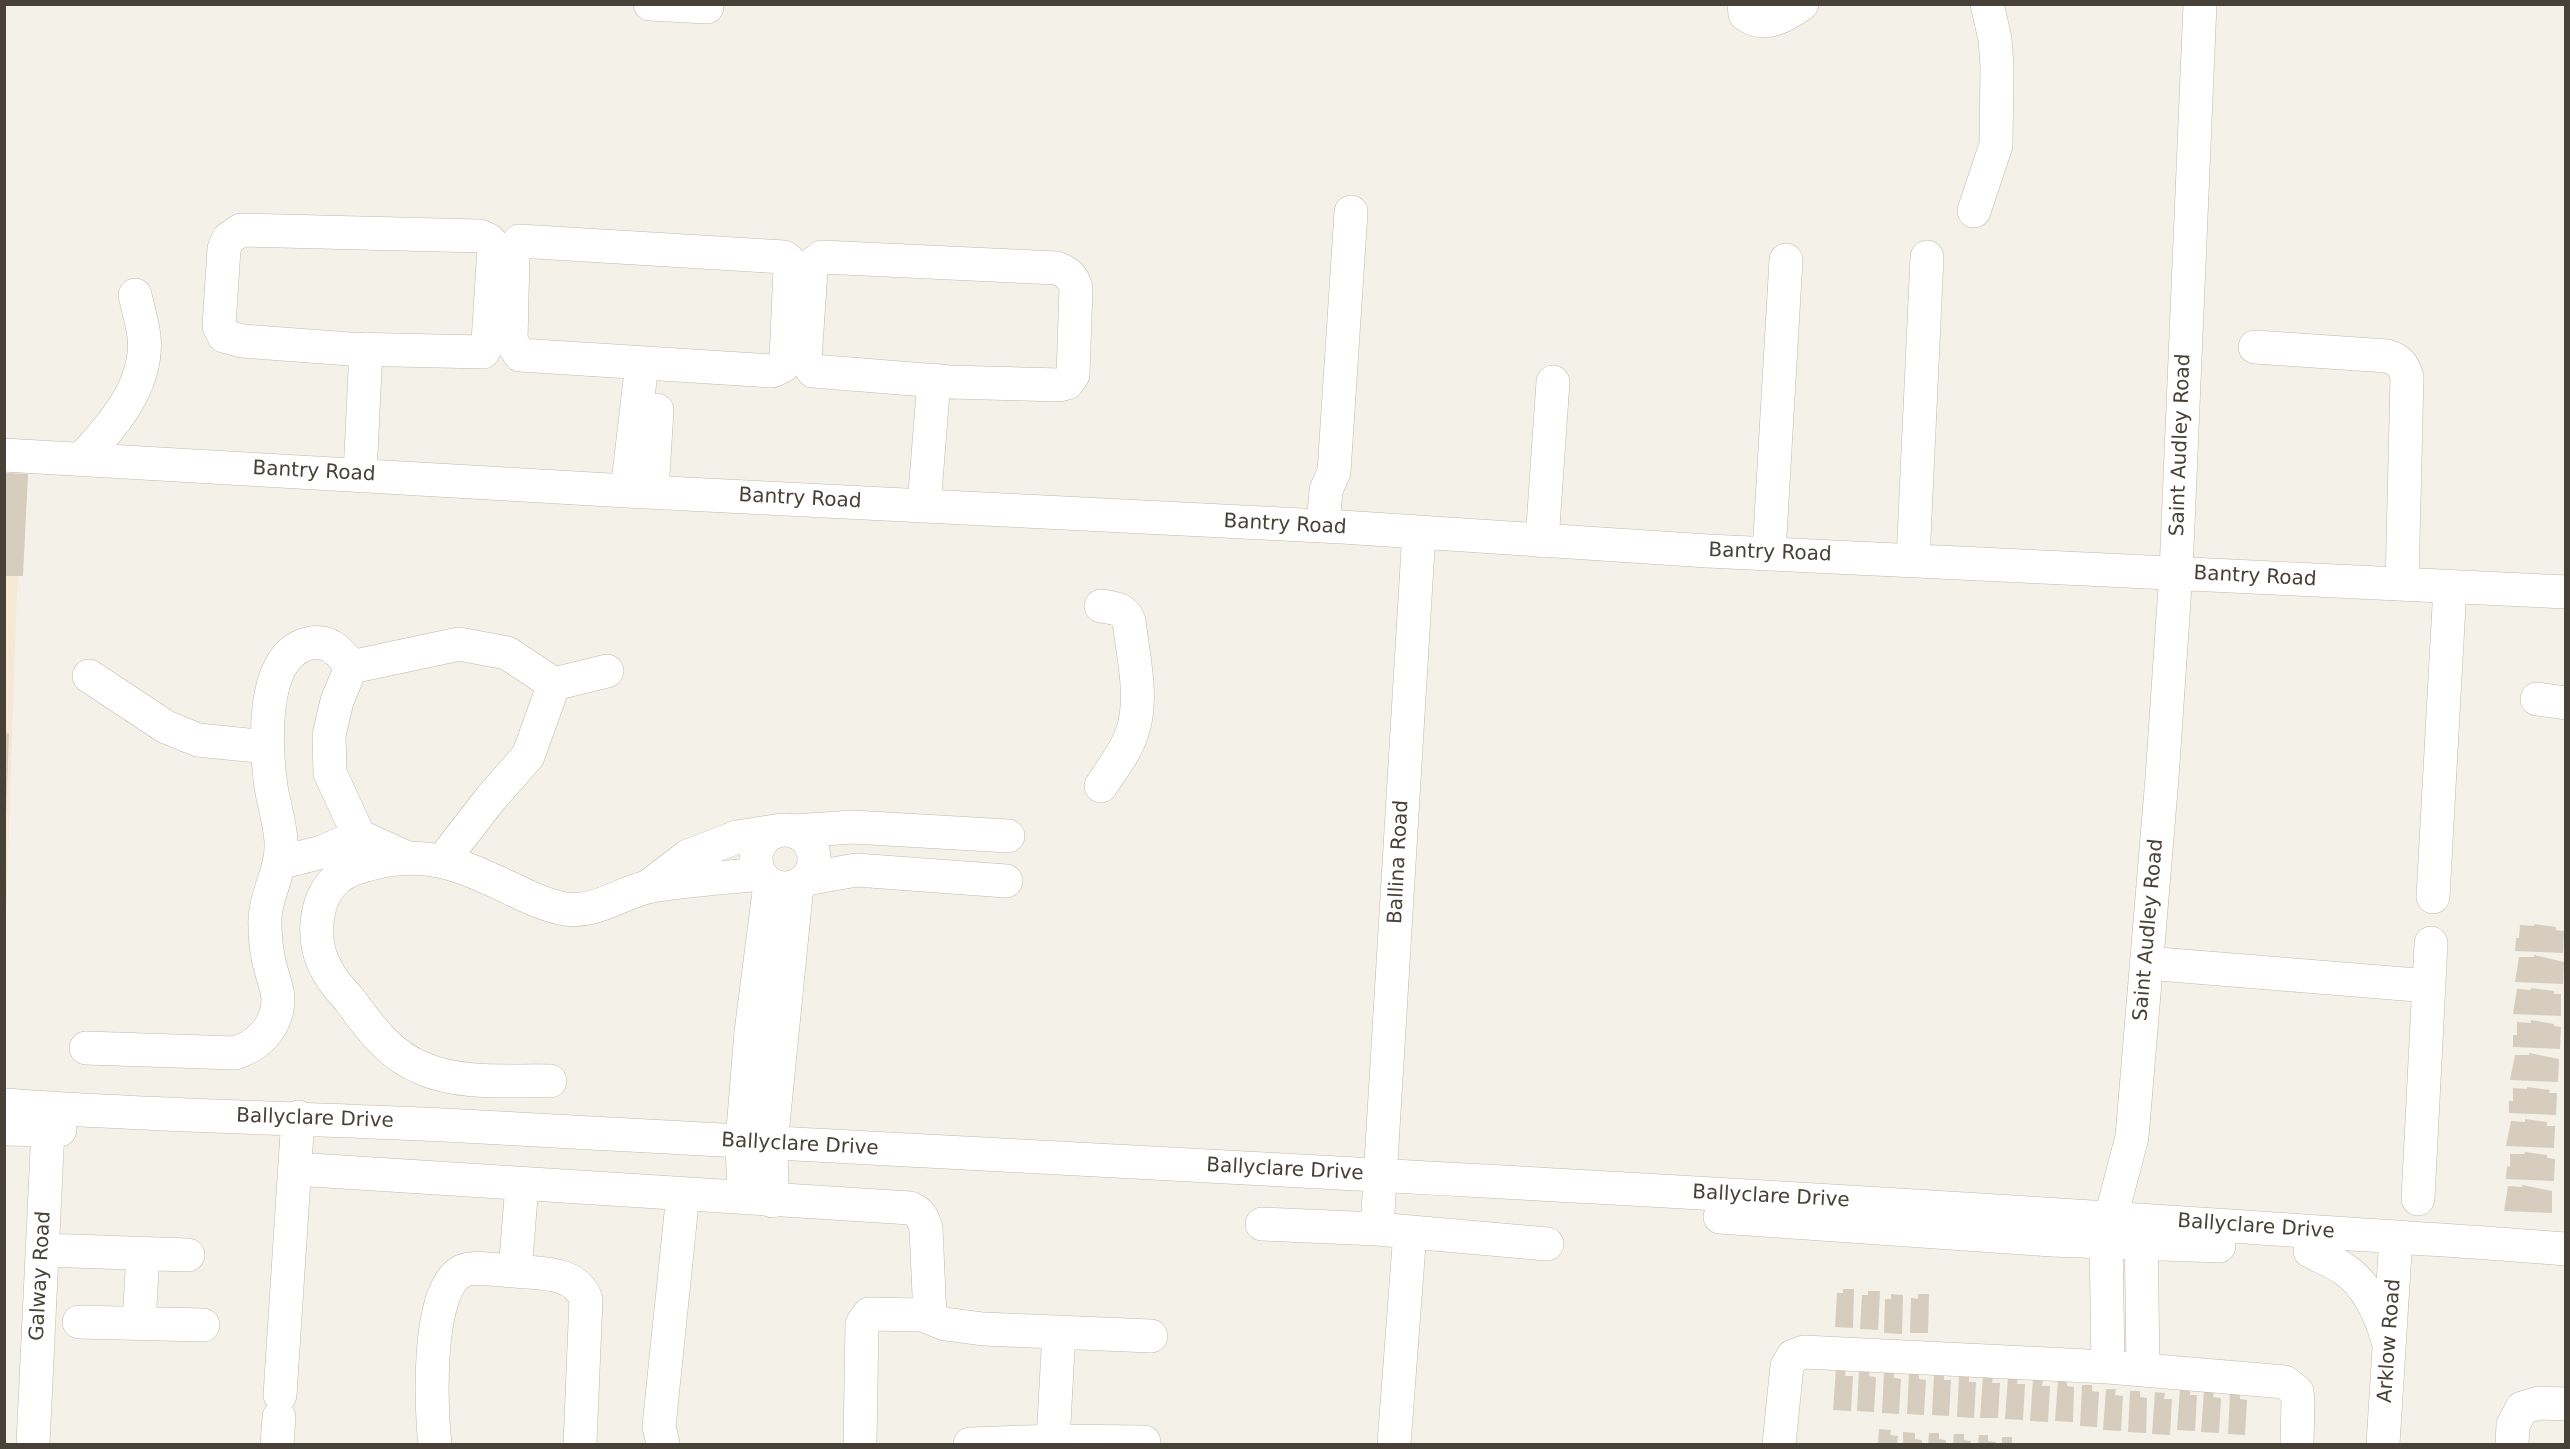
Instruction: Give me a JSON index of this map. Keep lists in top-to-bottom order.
{
  "streets": {
    "street": [
      "Saint Audley Road",
      "Bantry Road",
      "Ballina Road",
      "Ballyclare Drive",
      "Galway Road",
      "Arklow Road"
    ]
  },
  "crossings": [
    ["Saint Audley Road", "Bantry Road"],
    ["Saint Audley Road", "Ballyclare Drive"],
    ["Bantry Road", "Ballina Road"],
    ["Ballina Road", "Ballyclare Drive"],
    ["Ballyclare Drive", "Galway Road"],
    ["Ballyclare Drive", "Arklow Road"]
  ]
}
